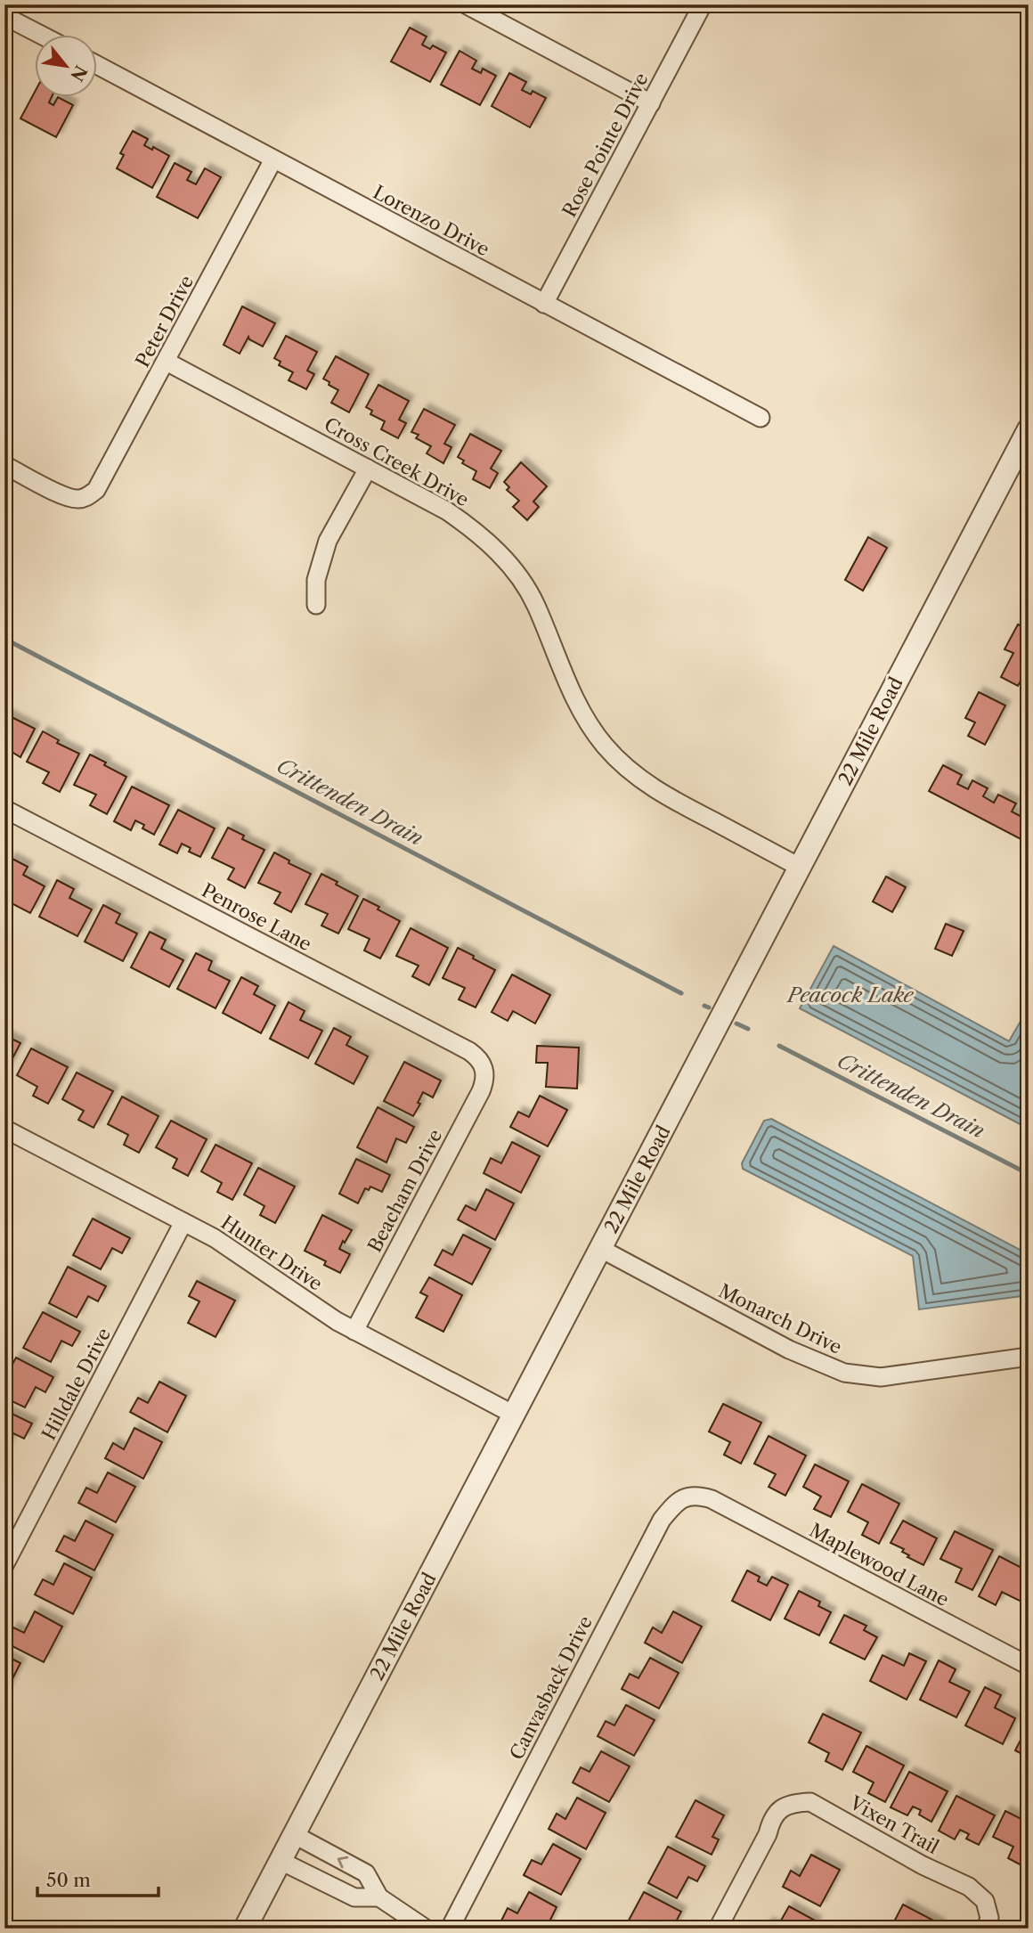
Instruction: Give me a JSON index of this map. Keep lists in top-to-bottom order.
{
  "streets": {
    "street": [
      "Rose Pointe Drive",
      "Lorenzo Drive",
      "Peter Drive",
      "Cross Creek Drive",
      "22 Mile Road",
      "Penrose Lane",
      "Beacham Drive",
      "Hunter Drive",
      "Monarch Drive",
      "Hilldale Drive",
      "Maplewood Lane",
      "Canvasback Drive",
      "Vixen Trail"
    ]
  },
  "crossings": [
    ["Rose Pointe Drive", "Lorenzo Drive"],
    ["Lorenzo Drive", "Peter Drive"],
    ["Peter Drive", "Cross Creek Drive"],
    ["Cross Creek Drive", "22 Mile Road"],
    ["22 Mile Road", "Hunter Drive"],
    ["22 Mile Road", "Monarch Drive"],
    ["Penrose Lane", "Beacham Drive"],
    ["Beacham Drive", "Hunter Drive"],
    ["Hunter Drive", "Hilldale Drive"],
    ["Maplewood Lane", "Canvasback Drive"]
  ],
  "water": ["Crittenden Drain", "Peacock Lake"],
  "scale_bar": "50 m",
  "north": "bottom right"
}
